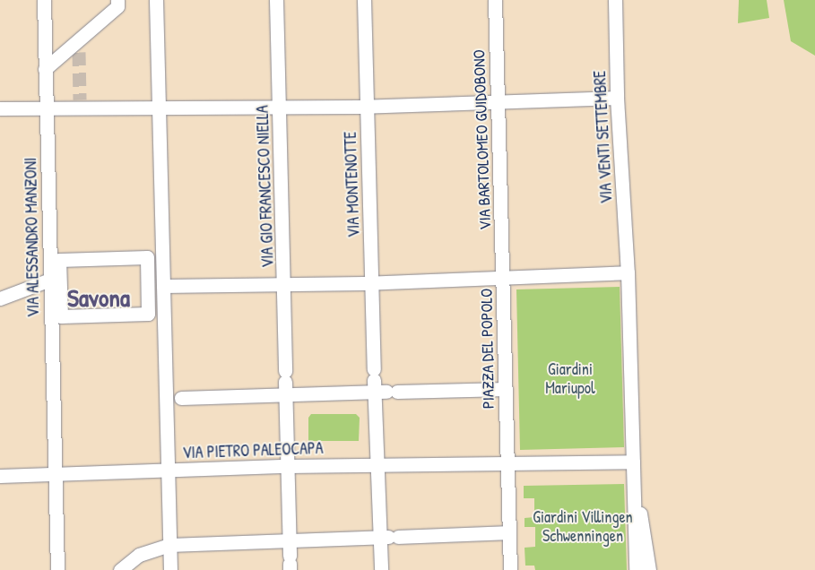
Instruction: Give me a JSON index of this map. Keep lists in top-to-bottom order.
{
  "streets": {
    "street": [
      "VIA VENTI SETTEMBRE",
      "VIA BARTOLOMEO GUIDOBONO",
      "VIA MONTENOTTE",
      "VIA GIO FRANCESCO NIELLA",
      "VIA ALESSANDRO MANZONI",
      "PIAZZA DEL POPOLO",
      "VIA PIETRO PALEOCAPA"
    ]
  },
  "crossings": [
    ["VIA VENTI SETTEMBRE", "PIAZZA DEL POPOLO"],
    ["VIA BARTOLOMEO GUIDOBONO", "PIAZZA DEL POPOLO"],
    ["VIA MONTENOTTE", "VIA PIETRO PALEOCAPA"],
    ["VIA GIO FRANCESCO NIELLA", "VIA PIETRO PALEOCAPA"],
    ["VIA ALESSANDRO MANZONI", "VIA PIETRO PALEOCAPA"],
    ["PIAZZA DEL POPOLO", "VIA PIETRO PALEOCAPA"]
  ],
  "districts": ["Savona"],
  "parks": ["Giardini Mariupol", "Giardini Villingen Schwenningen"]
}
